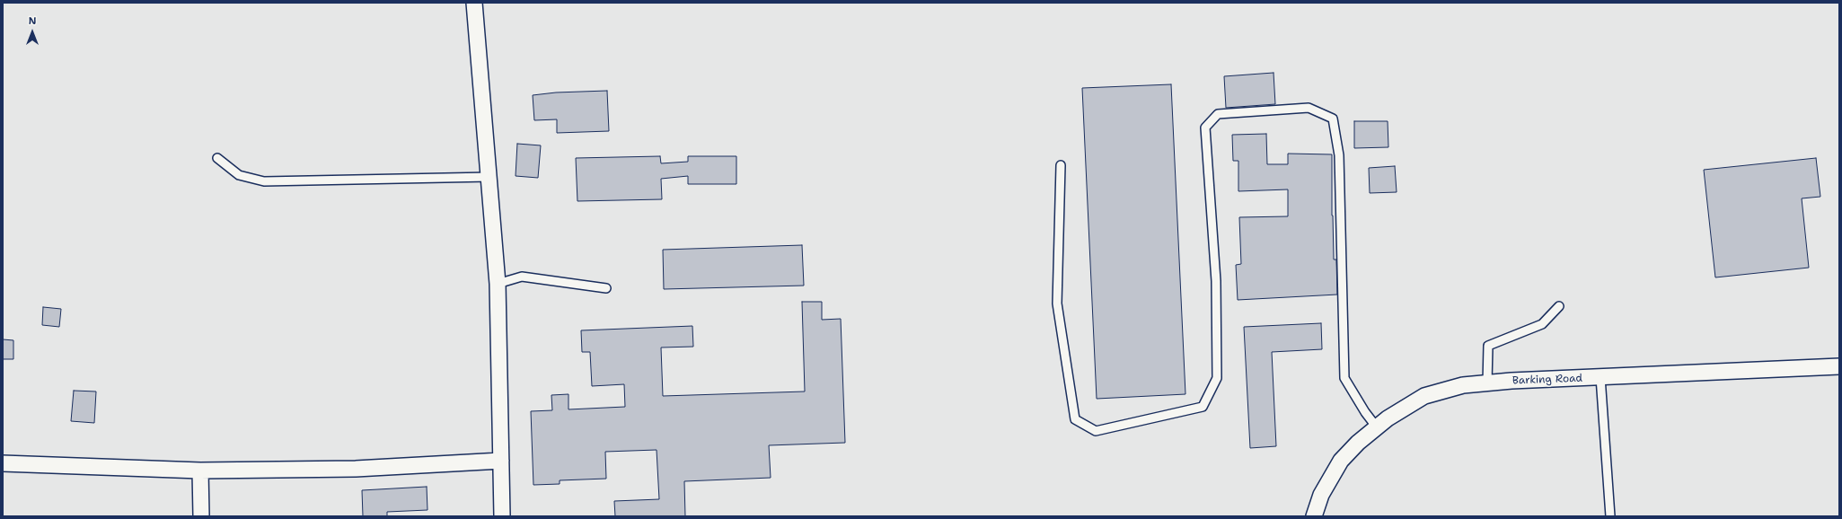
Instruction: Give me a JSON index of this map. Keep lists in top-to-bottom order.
{
  "streets": {
    "street": ["Barking Road"]
  },
  "north": "top"
}
